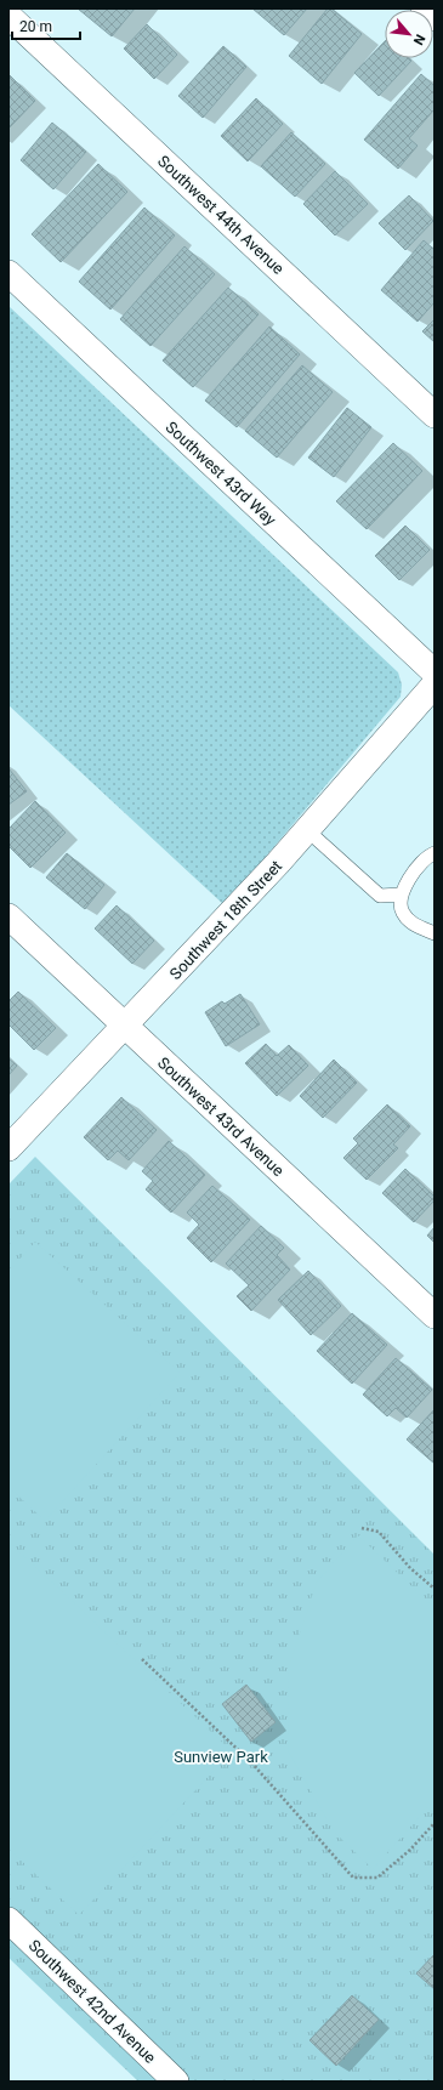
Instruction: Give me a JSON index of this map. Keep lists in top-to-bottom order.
{
  "streets": {
    "street": [
      "Southwest 44th Avenue",
      "Southwest 43rd Way",
      "Southwest 18th Street",
      "Southwest 43rd Avenue",
      "Southwest 42nd Avenue"
    ]
  },
  "crossings": [
    ["Southwest 18th Street", "Southwest 43rd Avenue"]
  ],
  "parks": ["Sunview Park"],
  "scale_bar": "20 m",
  "north": "bottom right"
}
